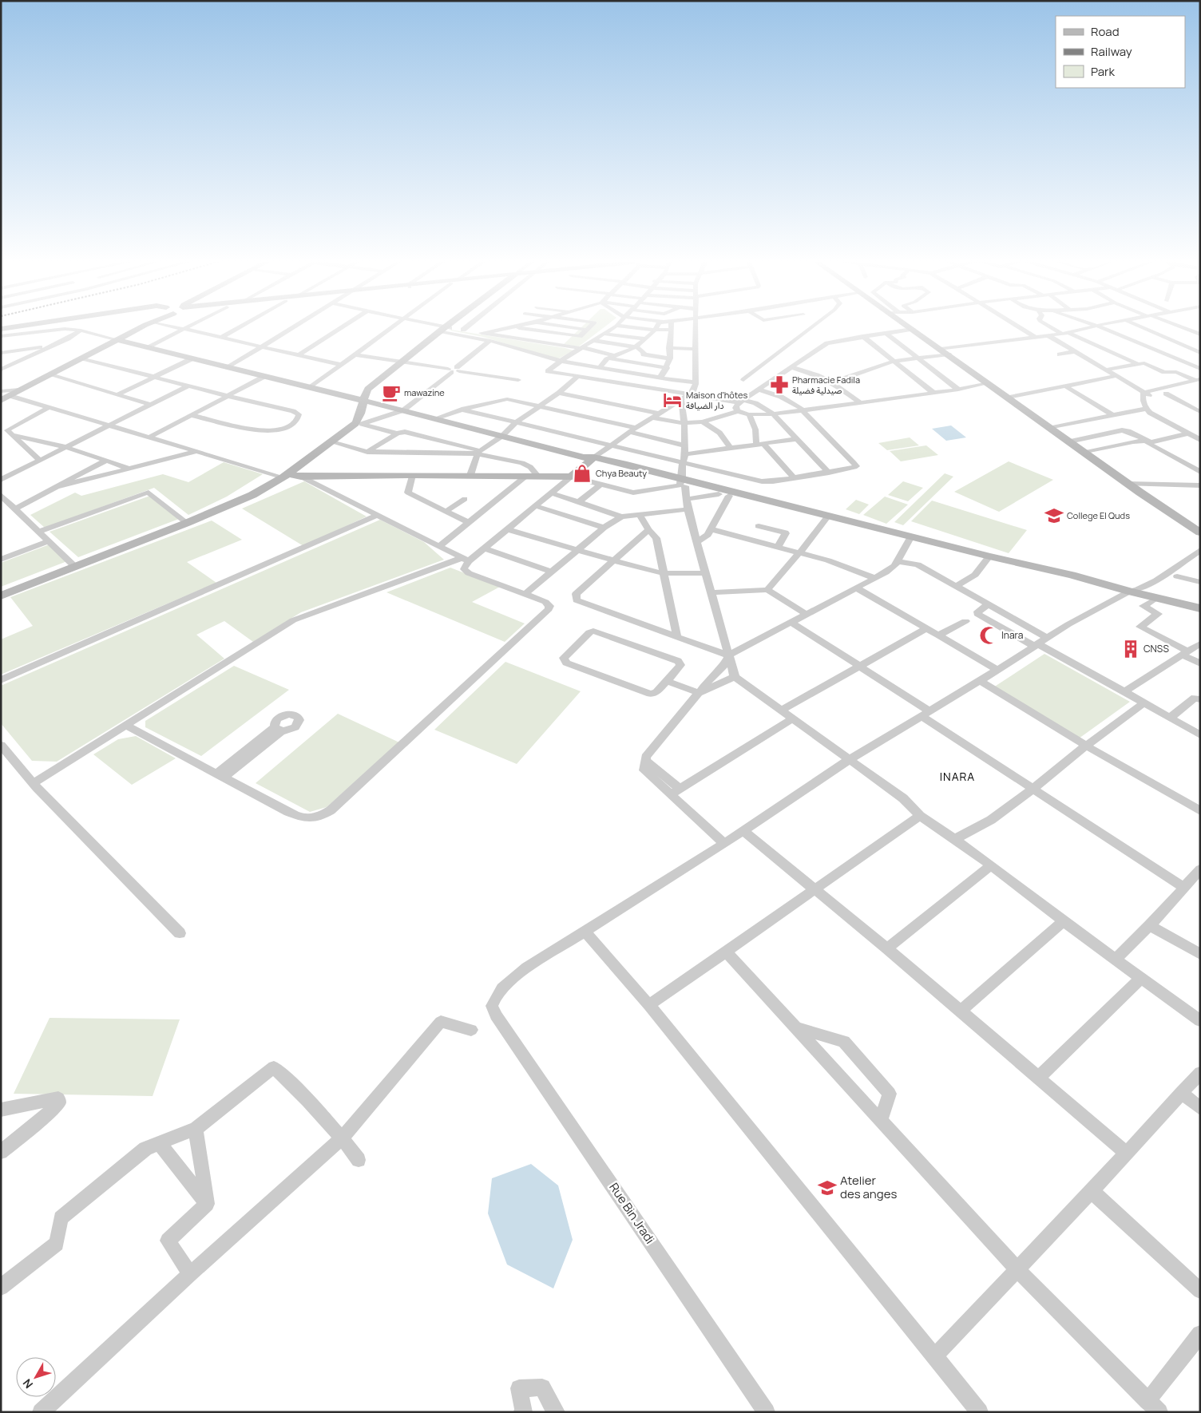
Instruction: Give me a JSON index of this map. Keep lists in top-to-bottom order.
{
  "streets": {
    "street": ["Rue Bin Jradi"]
  },
  "districts": ["INARA"],
  "places": {
    "pharmacy": ["Pharmacie Fadila صيدلية فضيلة"],
    "cafe": ["mawazine"],
    "hotel": ["Maison d'hôtes دار الضيافة"],
    "shop": ["Chya Beauty"],
    "school or university": ["College El Quds", "Atelier des anges"],
    "mosque": ["Inara"],
    "building": ["CNSS"]
  },
  "legend": ["Road", "Railway", "Park"],
  "north": "bottom left"
}
